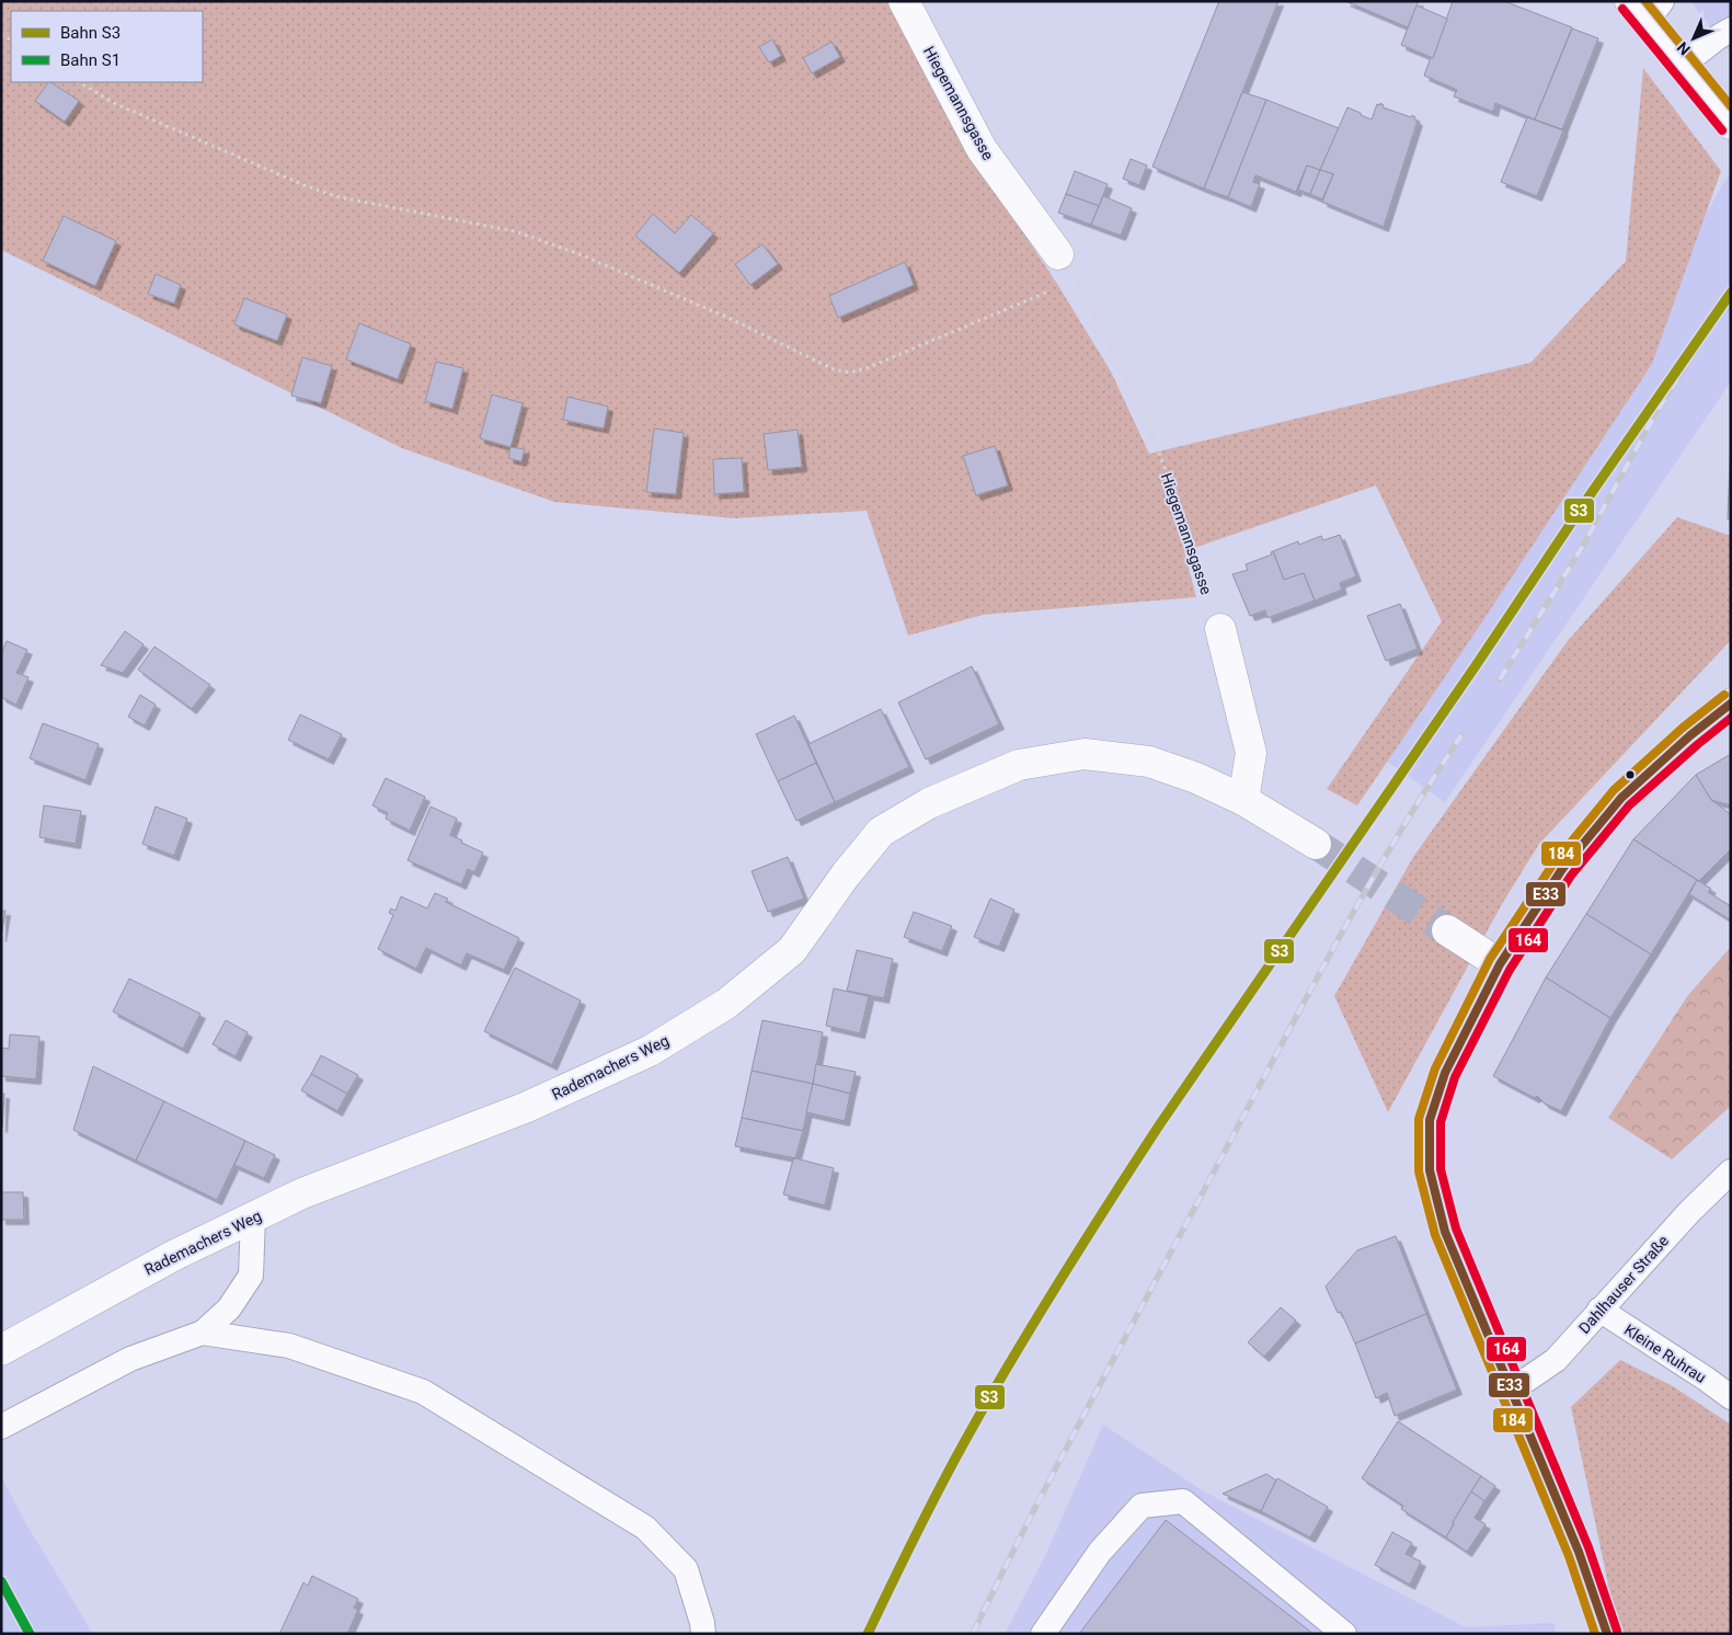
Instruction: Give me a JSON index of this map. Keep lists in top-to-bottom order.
{
  "streets": {
    "street": ["Hiegemannsgasse", "Rademachers Weg"],
    "lane": ["Dahlhauser Straße", "Kleine Ruhrau"]
  },
  "crossings": [
    ["Dahlhauser Straße", "Kleine Ruhrau"]
  ],
  "lines": [
    "transit line 184",
    "transit line 164",
    "rail line S3",
    "transit line E33",
    "rail line S1"
  ],
  "legend": ["Bahn S3", "Bahn S1"],
  "north": "bottom left"
}
